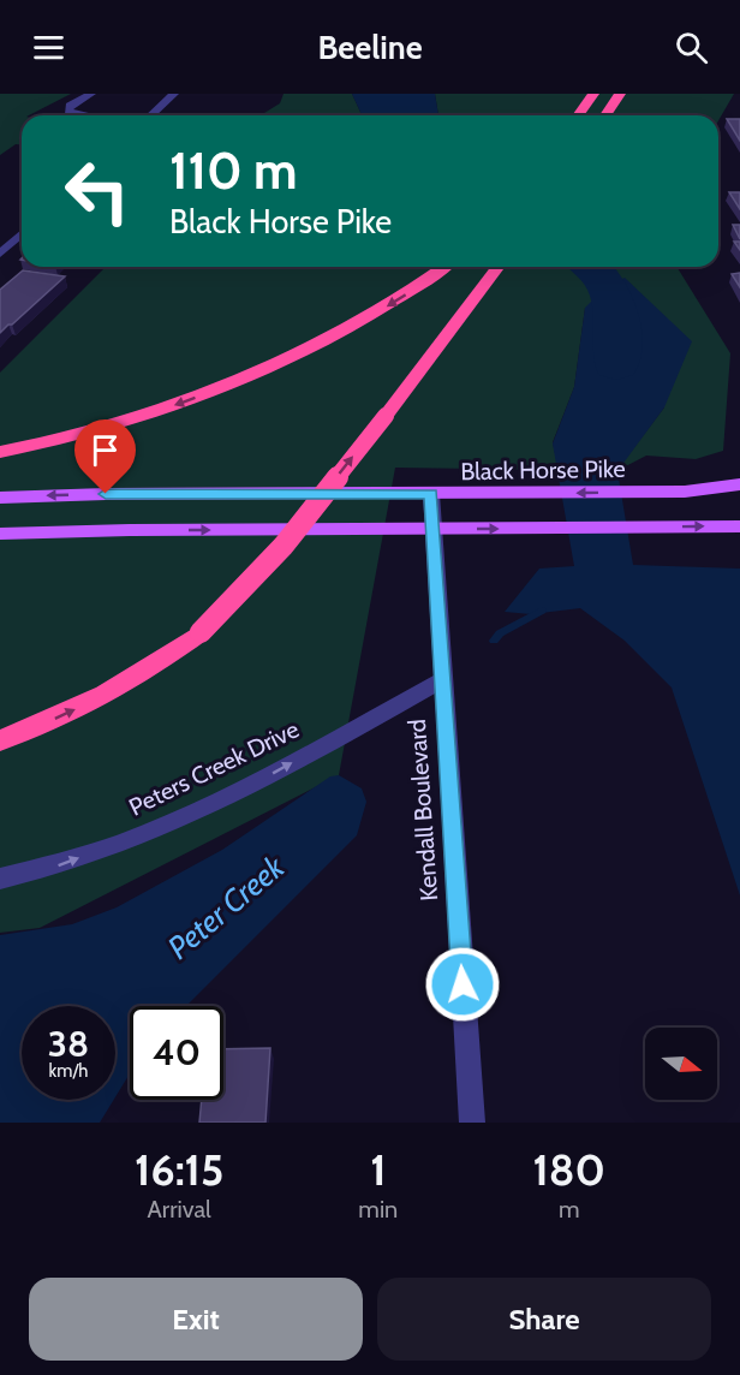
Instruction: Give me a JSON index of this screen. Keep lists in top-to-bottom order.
{
  "streets": {
    "main road": ["Black Horse Pike"],
    "street": ["Peters Creek Drive", "Kendall Boulevard"]
  },
  "crossings": [
    ["Black Horse Pike", "Kendall Boulevard"],
    ["Peters Creek Drive", "Kendall Boulevard"]
  ],
  "one_way": ["Peters Creek Drive"],
  "water": ["Peter Creek"],
  "north": "right",
  "page": {
    "header": "Beeline",
    "turn": ["110 m", "Black Horse Pike"],
    "speed": "38 km/h",
    "limit": "40",
    "eta": [
      "16:15",
      "Arrival",
      "1",
      "min",
      "180",
      "m"
    ],
    "buttons": ["Exit", "Share"]
  }
}
